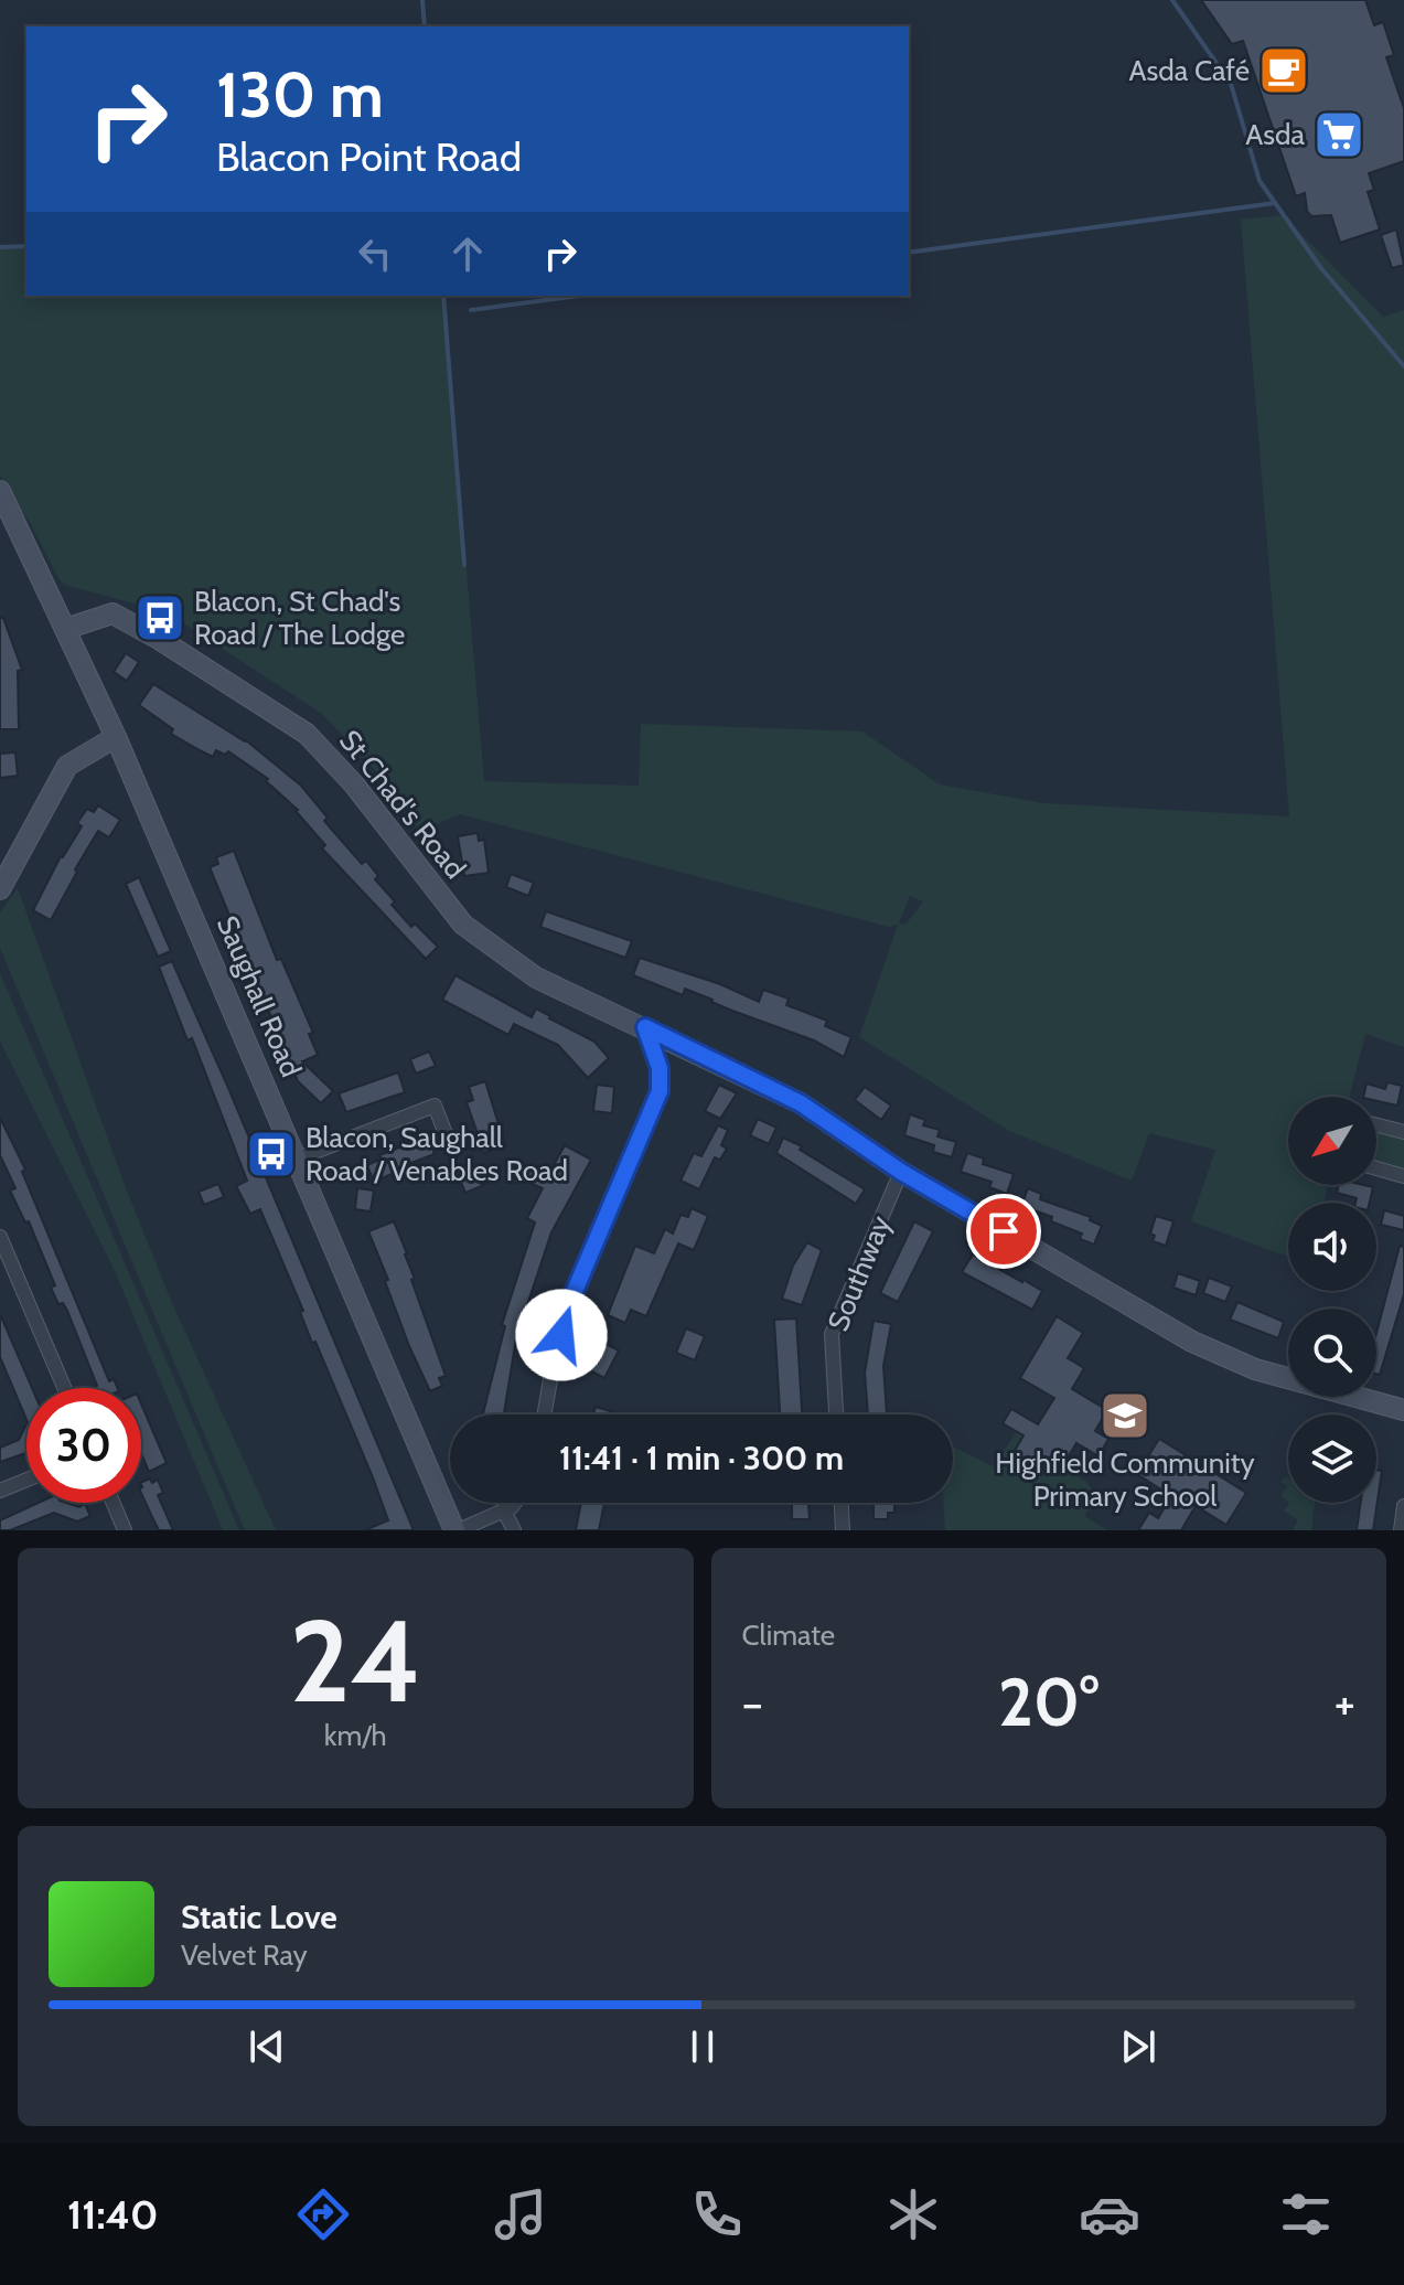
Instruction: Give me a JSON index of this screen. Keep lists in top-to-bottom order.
{
  "streets": {
    "street": ["St Chad's Road", "Saughall Road", "Southway"]
  },
  "crossings": [
    ["St Chad's Road", "Saughall Road"],
    ["St Chad's Road", "Southway"]
  ],
  "places": {
    "cafe": ["Asda Café"],
    "supermarket": ["Asda"],
    "bus stop": ["Blacon, St Chad's Road / The Lodge", "Blacon, Saughall Road / Venables Road"],
    "school or university": ["Highfield Community Primary School"]
  },
  "north": "bottom left",
  "page": {
    "turn": ["130 m", "Blacon Point Road"],
    "limit": "30",
    "trip": "11:41 · 1 min · 300 m",
    "tile": [
      ["24", "km/h"],
      "Climate"
    ],
    "heat": ["−", "20°", "+"],
    "song": ["Static Love", "Velvet Ray"],
    "tabs": "11:40"
  }
}
